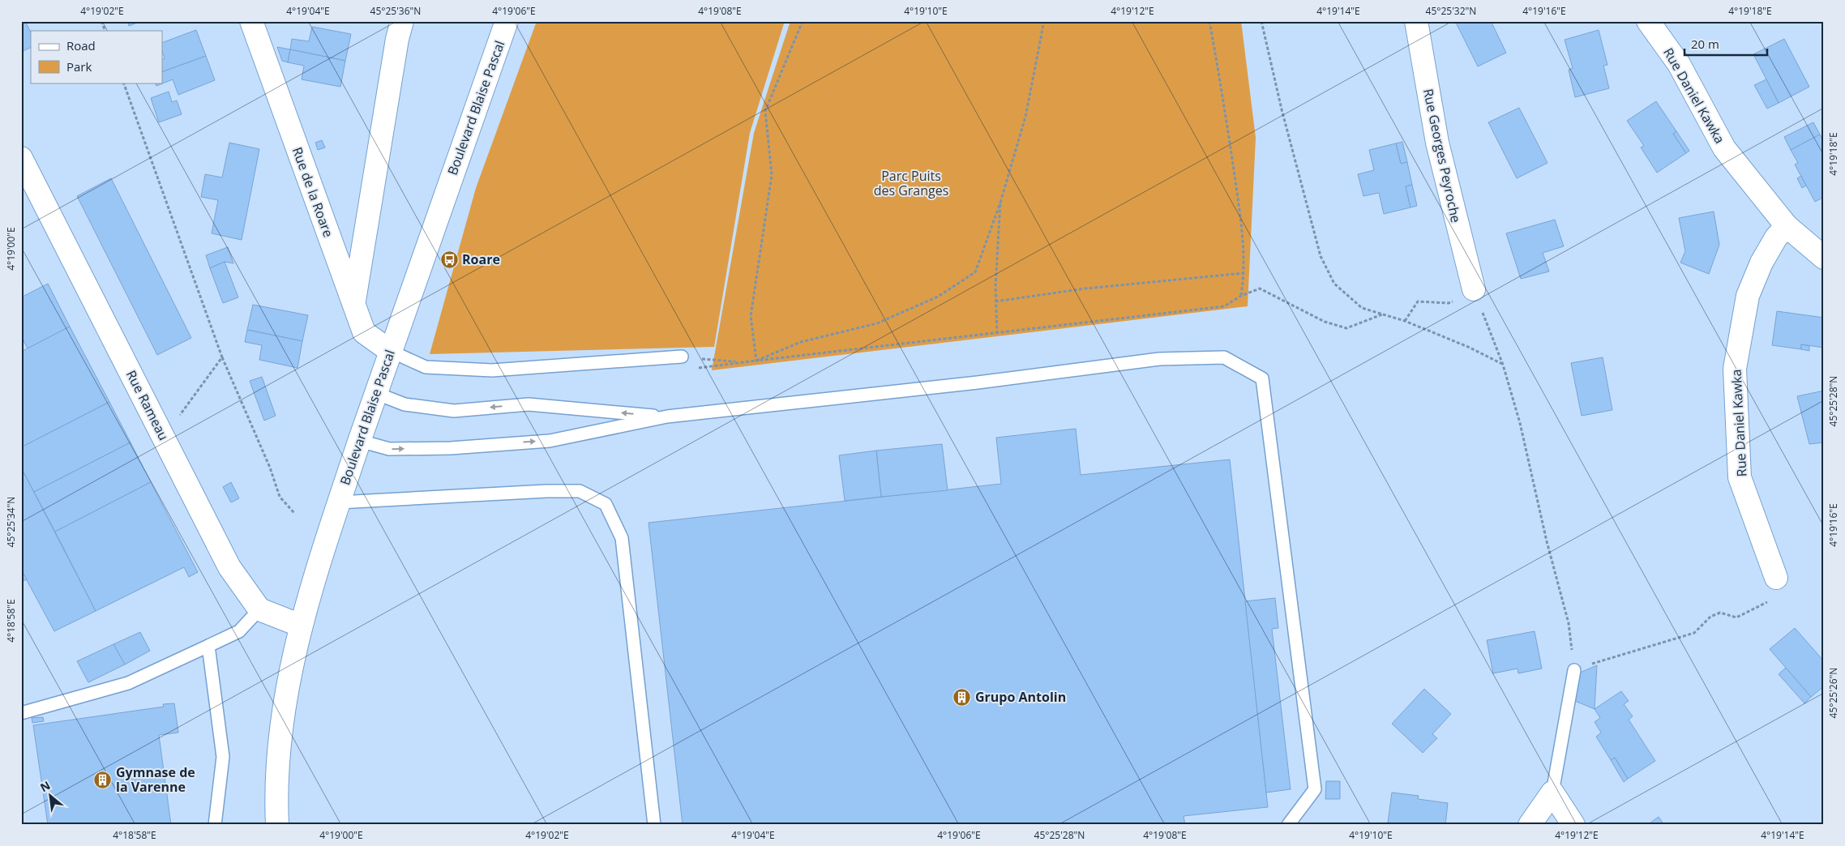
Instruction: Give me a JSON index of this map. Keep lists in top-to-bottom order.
{
  "streets": {
    "street": [
      "Rue Daniel Kawka",
      "Boulevard Blaise Pascal",
      "Rue Georges Peyroche",
      "Rue de la Roare",
      "Rue Rameau"
    ]
  },
  "crossings": [
    ["Boulevard Blaise Pascal", "Rue de la Roare"]
  ],
  "parks": ["Parc Puits des Granges"],
  "places": {
    "bus stop": ["Roare"],
    "building": ["Grupo Antolin", "Gymnase de la Varenne"]
  },
  "legend": ["Road", "Park"],
  "scale_bar": "20 m",
  "north": "top left",
  "coordinates": [
    "4°19'02\"E",
    "4°19'04\"E",
    "45°25'36\"N",
    "4°19'06\"E",
    "4°19'08\"E",
    "4°19'10\"E",
    "4°19'12\"E",
    "4°19'14\"E",
    "45°25'32\"N",
    "4°19'16\"E",
    "4°19'18\"E",
    "4°19'00\"E",
    "45°25'28\"N",
    "45°25'34\"N",
    "4°18'58\"E",
    "45°25'26\"N"
  ]
}
